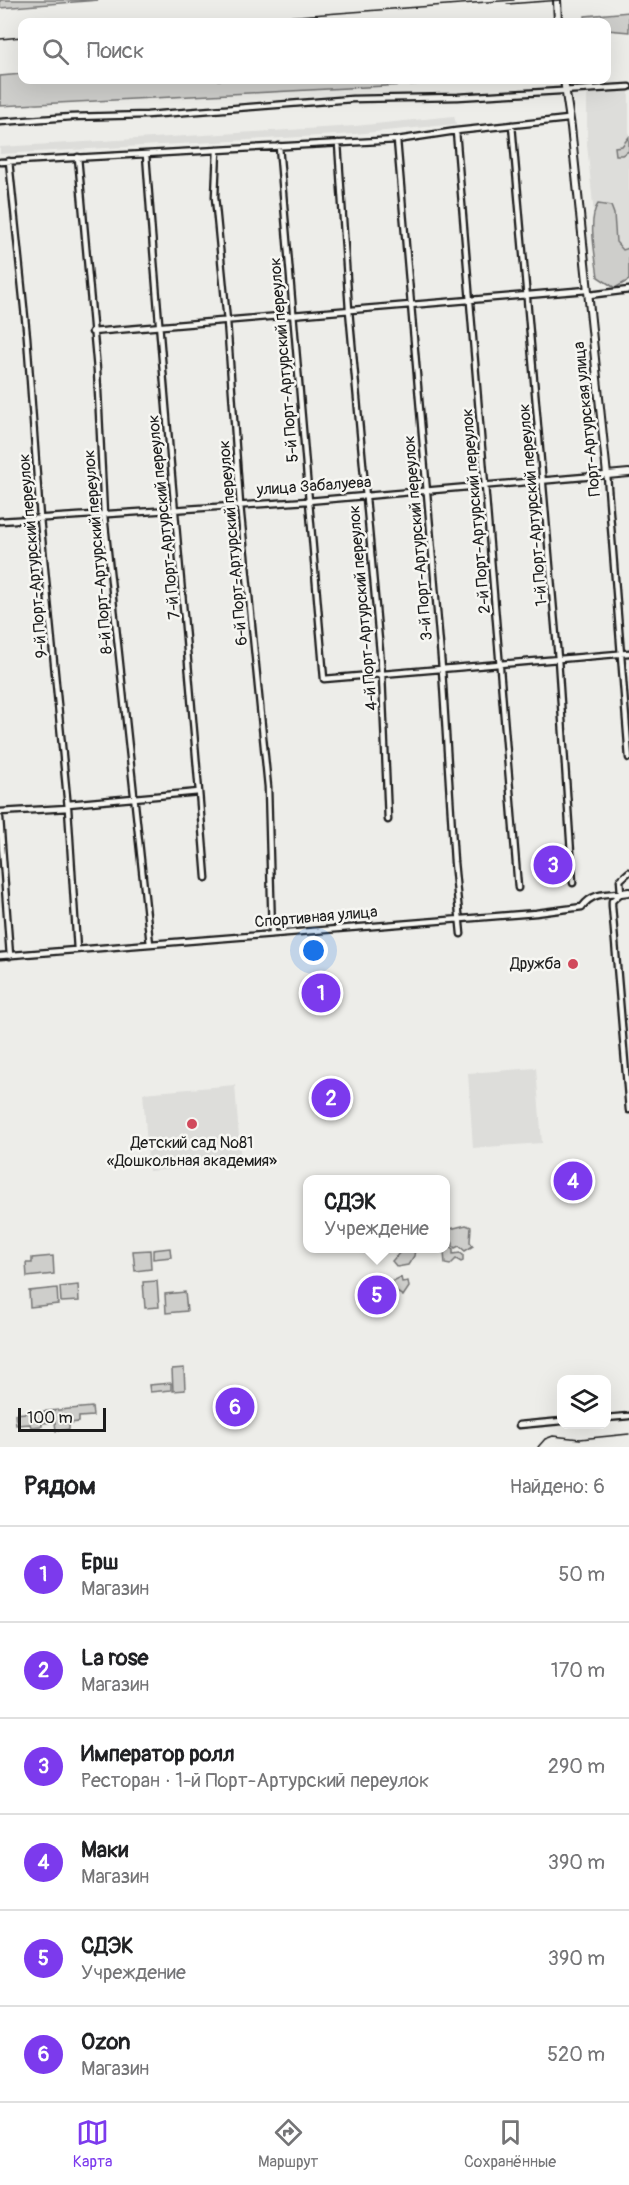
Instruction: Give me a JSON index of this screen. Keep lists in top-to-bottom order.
{
  "streets": {
    "street": [
      "5-й Порт-Артурский переулок",
      "Порт-Артурская улица",
      "улица Забалуева",
      "1-й Порт-Артурский переулок",
      "2-й Порт-Артурский переулок",
      "7-й Порт-Артурский переулок",
      "3-й Порт-Артурский переулок",
      "6-й Порт-Артурский переулок",
      "8-й Порт-Артурский переулок",
      "9-й Порт-Артурский переулок",
      "4-й Порт-Артурский переулок",
      "Спортивная улица"
    ]
  },
  "crossings": [
    ["5-й Порт-Артурский переулок", "улица Забалуева"],
    ["5-й Порт-Артурский переулок", "4-й Порт-Артурский переулок"],
    ["Порт-Артурская улица", "улица Забалуева"],
    ["улица Забалуева", "1-й Порт-Артурский переулок"],
    ["улица Забалуева", "2-й Порт-Артурский переулок"],
    ["улица Забалуева", "7-й Порт-Артурский переулок"],
    ["улица Забалуева", "3-й Порт-Артурский переулок"],
    ["улица Забалуева", "6-й Порт-Артурский переулок"],
    ["улица Забалуева", "8-й Порт-Артурский переулок"],
    ["улица Забалуева", "9-й Порт-Артурский переулок"],
    ["улица Забалуева", "4-й Порт-Артурский переулок"],
    ["3-й Порт-Артурский переулок", "Спортивная улица"],
    ["6-й Порт-Артурский переулок", "Спортивная улица"],
    ["8-й Порт-Артурский переулок", "Спортивная улица"],
    ["9-й Порт-Артурский переулок", "Спортивная улица"]
  ],
  "places": ["Дружба", "Детский сад №81 «Дошкольная академия»"],
  "scale_bar": "100 m",
  "page": {
    "search": "Поиск",
    "pins": [
      "3",
      "1",
      "2",
      "4",
      "5",
      "6"
    ],
    "popup": ["СДЭК", "Учреждение"],
    "scale": "100 m",
    "heading": ["Рядом", "Найдено: 6"],
    "list": [
      {
        "mark": "1",
        "name": "Ерш",
        "note": "Магазин",
        "value": "50 m"
      },
      {
        "mark": "2",
        "name": "La rose",
        "note": "Магазин",
        "value": "170 m"
      },
      {
        "mark": "3",
        "name": "Император ролл",
        "note": "Ресторан · 1-й Порт-Артурский переулок",
        "value": "290 m"
      },
      {
        "mark": "4",
        "name": "Маки",
        "note": "Магазин",
        "value": "390 m"
      },
      {
        "mark": "5",
        "name": "СДЭК",
        "note": "Учреждение",
        "value": "390 m"
      },
      {
        "mark": "6",
        "name": "Ozon",
        "note": "Магазин",
        "value": "520 m"
      }
    ],
    "nav": ["Карта", "Маршрут", "Сохранённые"]
  }
}
